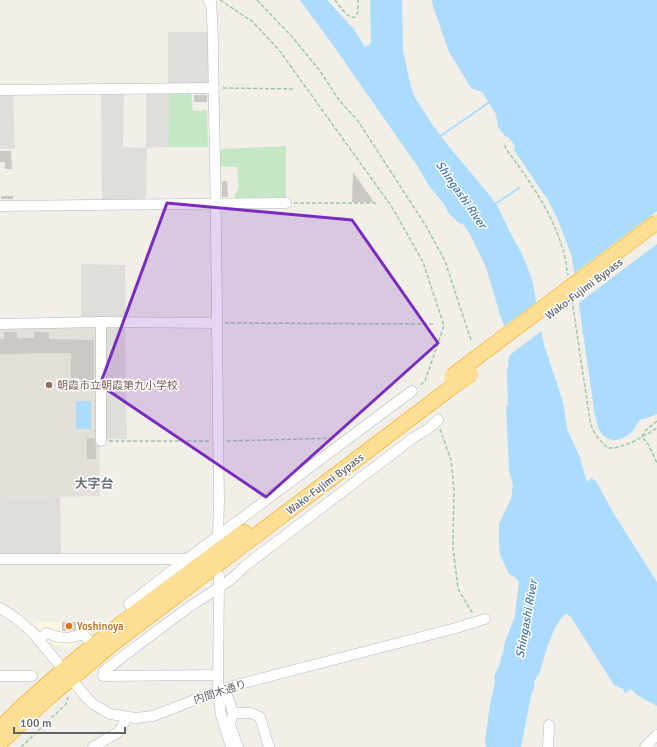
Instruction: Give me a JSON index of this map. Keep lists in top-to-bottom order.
{
  "streets": {
    "highway": ["Wako-Fujimi Bypass"],
    "street": ["内間木通り"]
  },
  "crossings": [
    ["Wako-Fujimi Bypass", "内間木通り"]
  ],
  "districts": ["大字台"],
  "water": ["Shingashi River"],
  "places": ["朝霞市立朝霞第九小学校", "Yoshinoya"],
  "scale_bar": "100 m"
}
